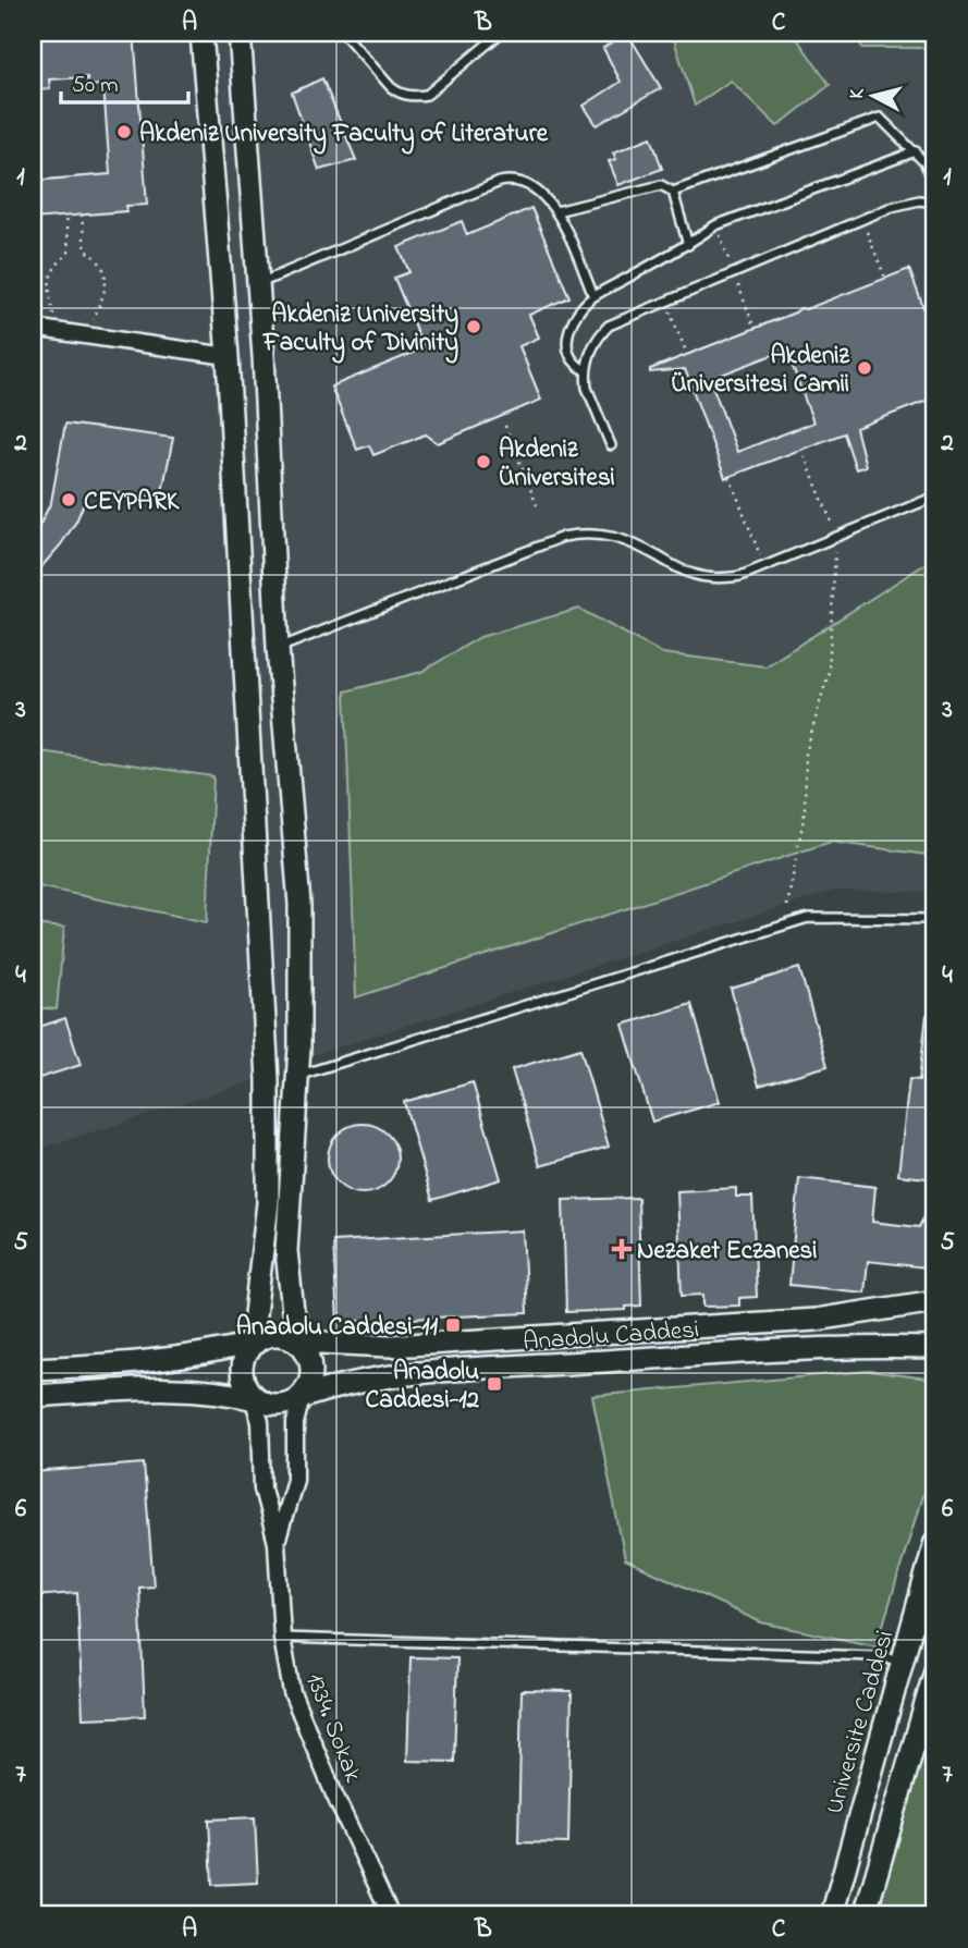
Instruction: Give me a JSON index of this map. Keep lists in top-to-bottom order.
{
  "streets": {
    "street": ["Anadolu Caddesi", "Universite Caddesi", "1334. Sokak"]
  },
  "crossings": [
    ["Anadolu Caddesi", "1334. Sokak"]
  ],
  "places": {
    "other": [
      "Akdeniz University Faculty of Literature",
      "Akdeniz University Faculty of Divinity",
      "Akdeniz Üniversitesi Camii",
      "Akdeniz Üniversitesi",
      "CEYPARK"
    ],
    "health": ["Nezaket Eczanesi"],
    "transit": ["Anadolu Caddesi-11", "Anadolu Caddesi-12"]
  },
  "scale_bar": "50 m",
  "north": "left",
  "grid": {
    "columns": ["A", "B", "C"],
    "rows": [
      "1",
      "2",
      "3",
      "4",
      "5",
      "6",
      "7"
    ]
  }
}
